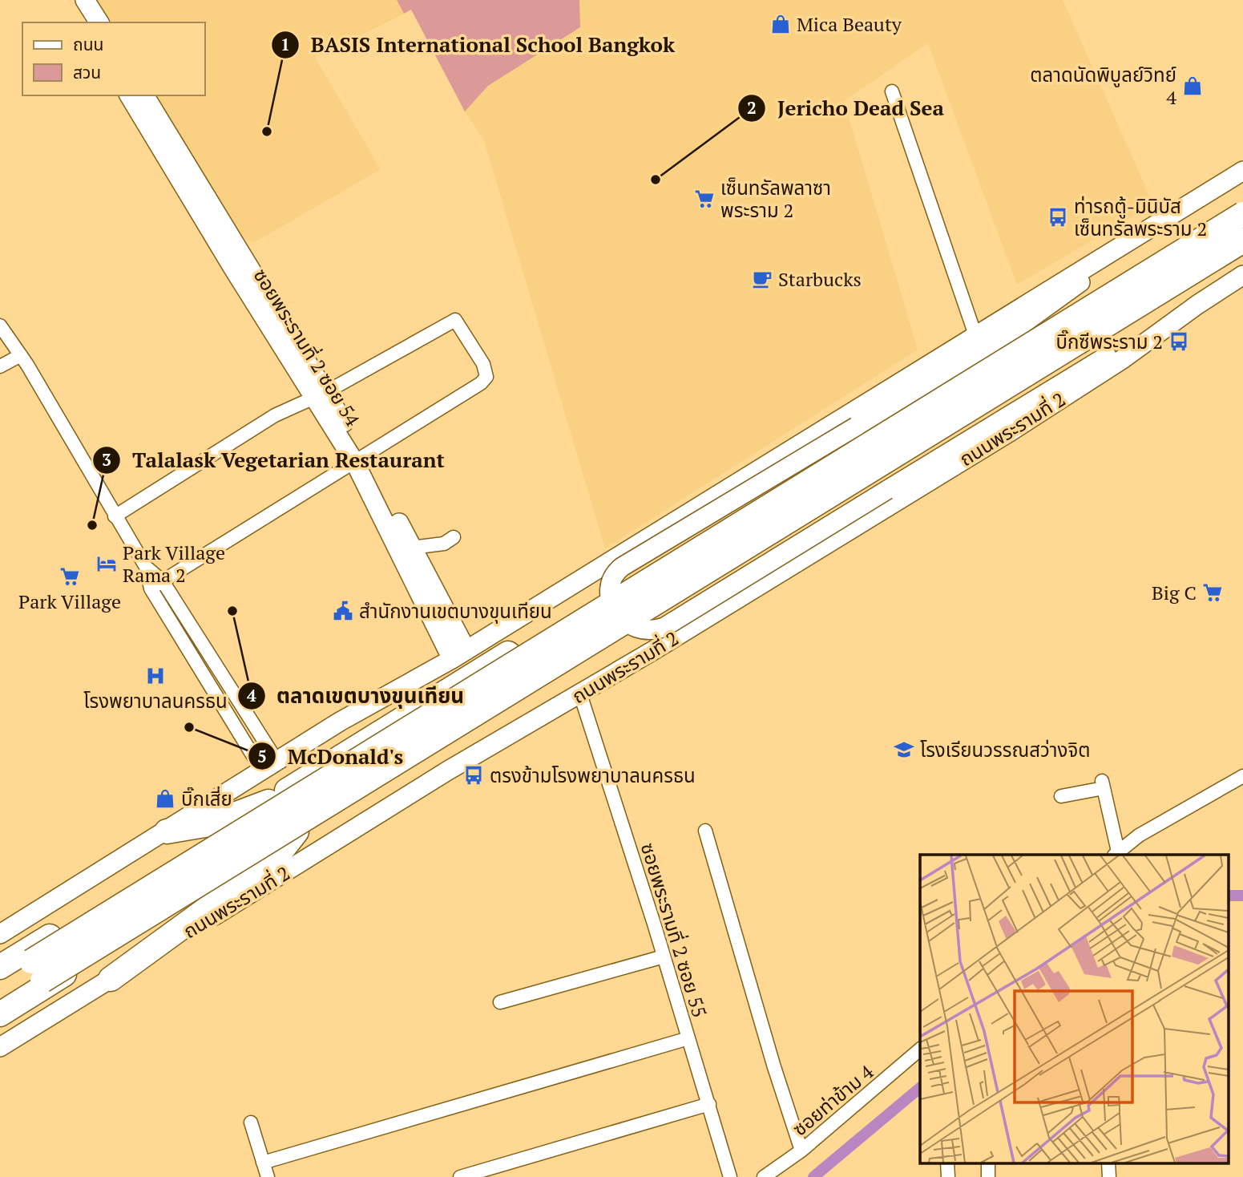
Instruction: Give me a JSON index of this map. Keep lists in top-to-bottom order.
{
  "streets": {
    "highway": ["ถนนพระรามที่ 2"],
    "main road": ["ซอยพระรามที่ 2 ซอย 54"],
    "street": ["ซอยพระรามที่ 2 ซอย 55", "ซอยท่าข้าม 4"]
  },
  "crossings": [
    ["ถนนพระรามที่ 2", "ซอยพระรามที่ 2 ซอย 55"]
  ],
  "places": {
    "shop": ["Mica Beauty", "ตลาดนัดพิบูลย์วิทย์ 4", "บิ๊กเสี่ย"],
    "other": [
      "BASIS International School Bangkok",
      "Jericho Dead Sea",
      "Talalask Vegetarian Restaurant",
      "ตลาดเขตบางขุนเทียน",
      "McDonald's"
    ],
    "supermarket": ["เซ็นทรัลพลาซา พระราม 2", "Park Village", "Big C"],
    "bus stop": ["ท่ารถตู้-มินิบัส เซ็นทรัลพระราม 2", "บิ๊กซีพระราม 2", "ตรงข้ามโรงพยาบาลนครธน"],
    "cafe": ["Starbucks"],
    "hotel": ["Park Village Rama 2"],
    "public building": ["สำนักงานเขตบางขุนเทียน"],
    "hospital": ["โรงพยาบาลนครธน"],
    "school or university": ["โรงเรียนวรรณสว่างจิต"]
  },
  "legend": ["ถนน", "สวน"]
}
